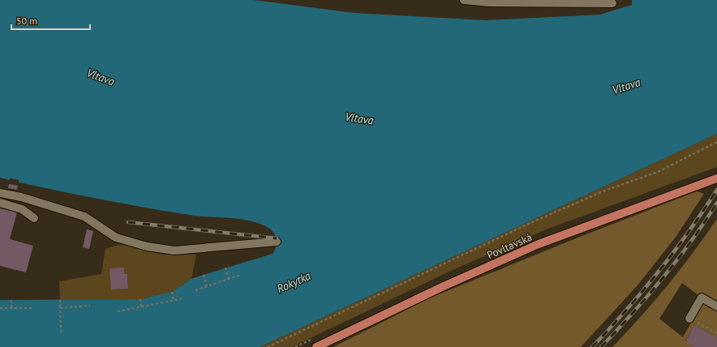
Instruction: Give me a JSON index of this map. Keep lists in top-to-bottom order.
{
  "streets": {
    "main road": ["Povltavská"]
  },
  "water": ["Vltava", "Rokytka"],
  "scale_bar": "50 m"
}
